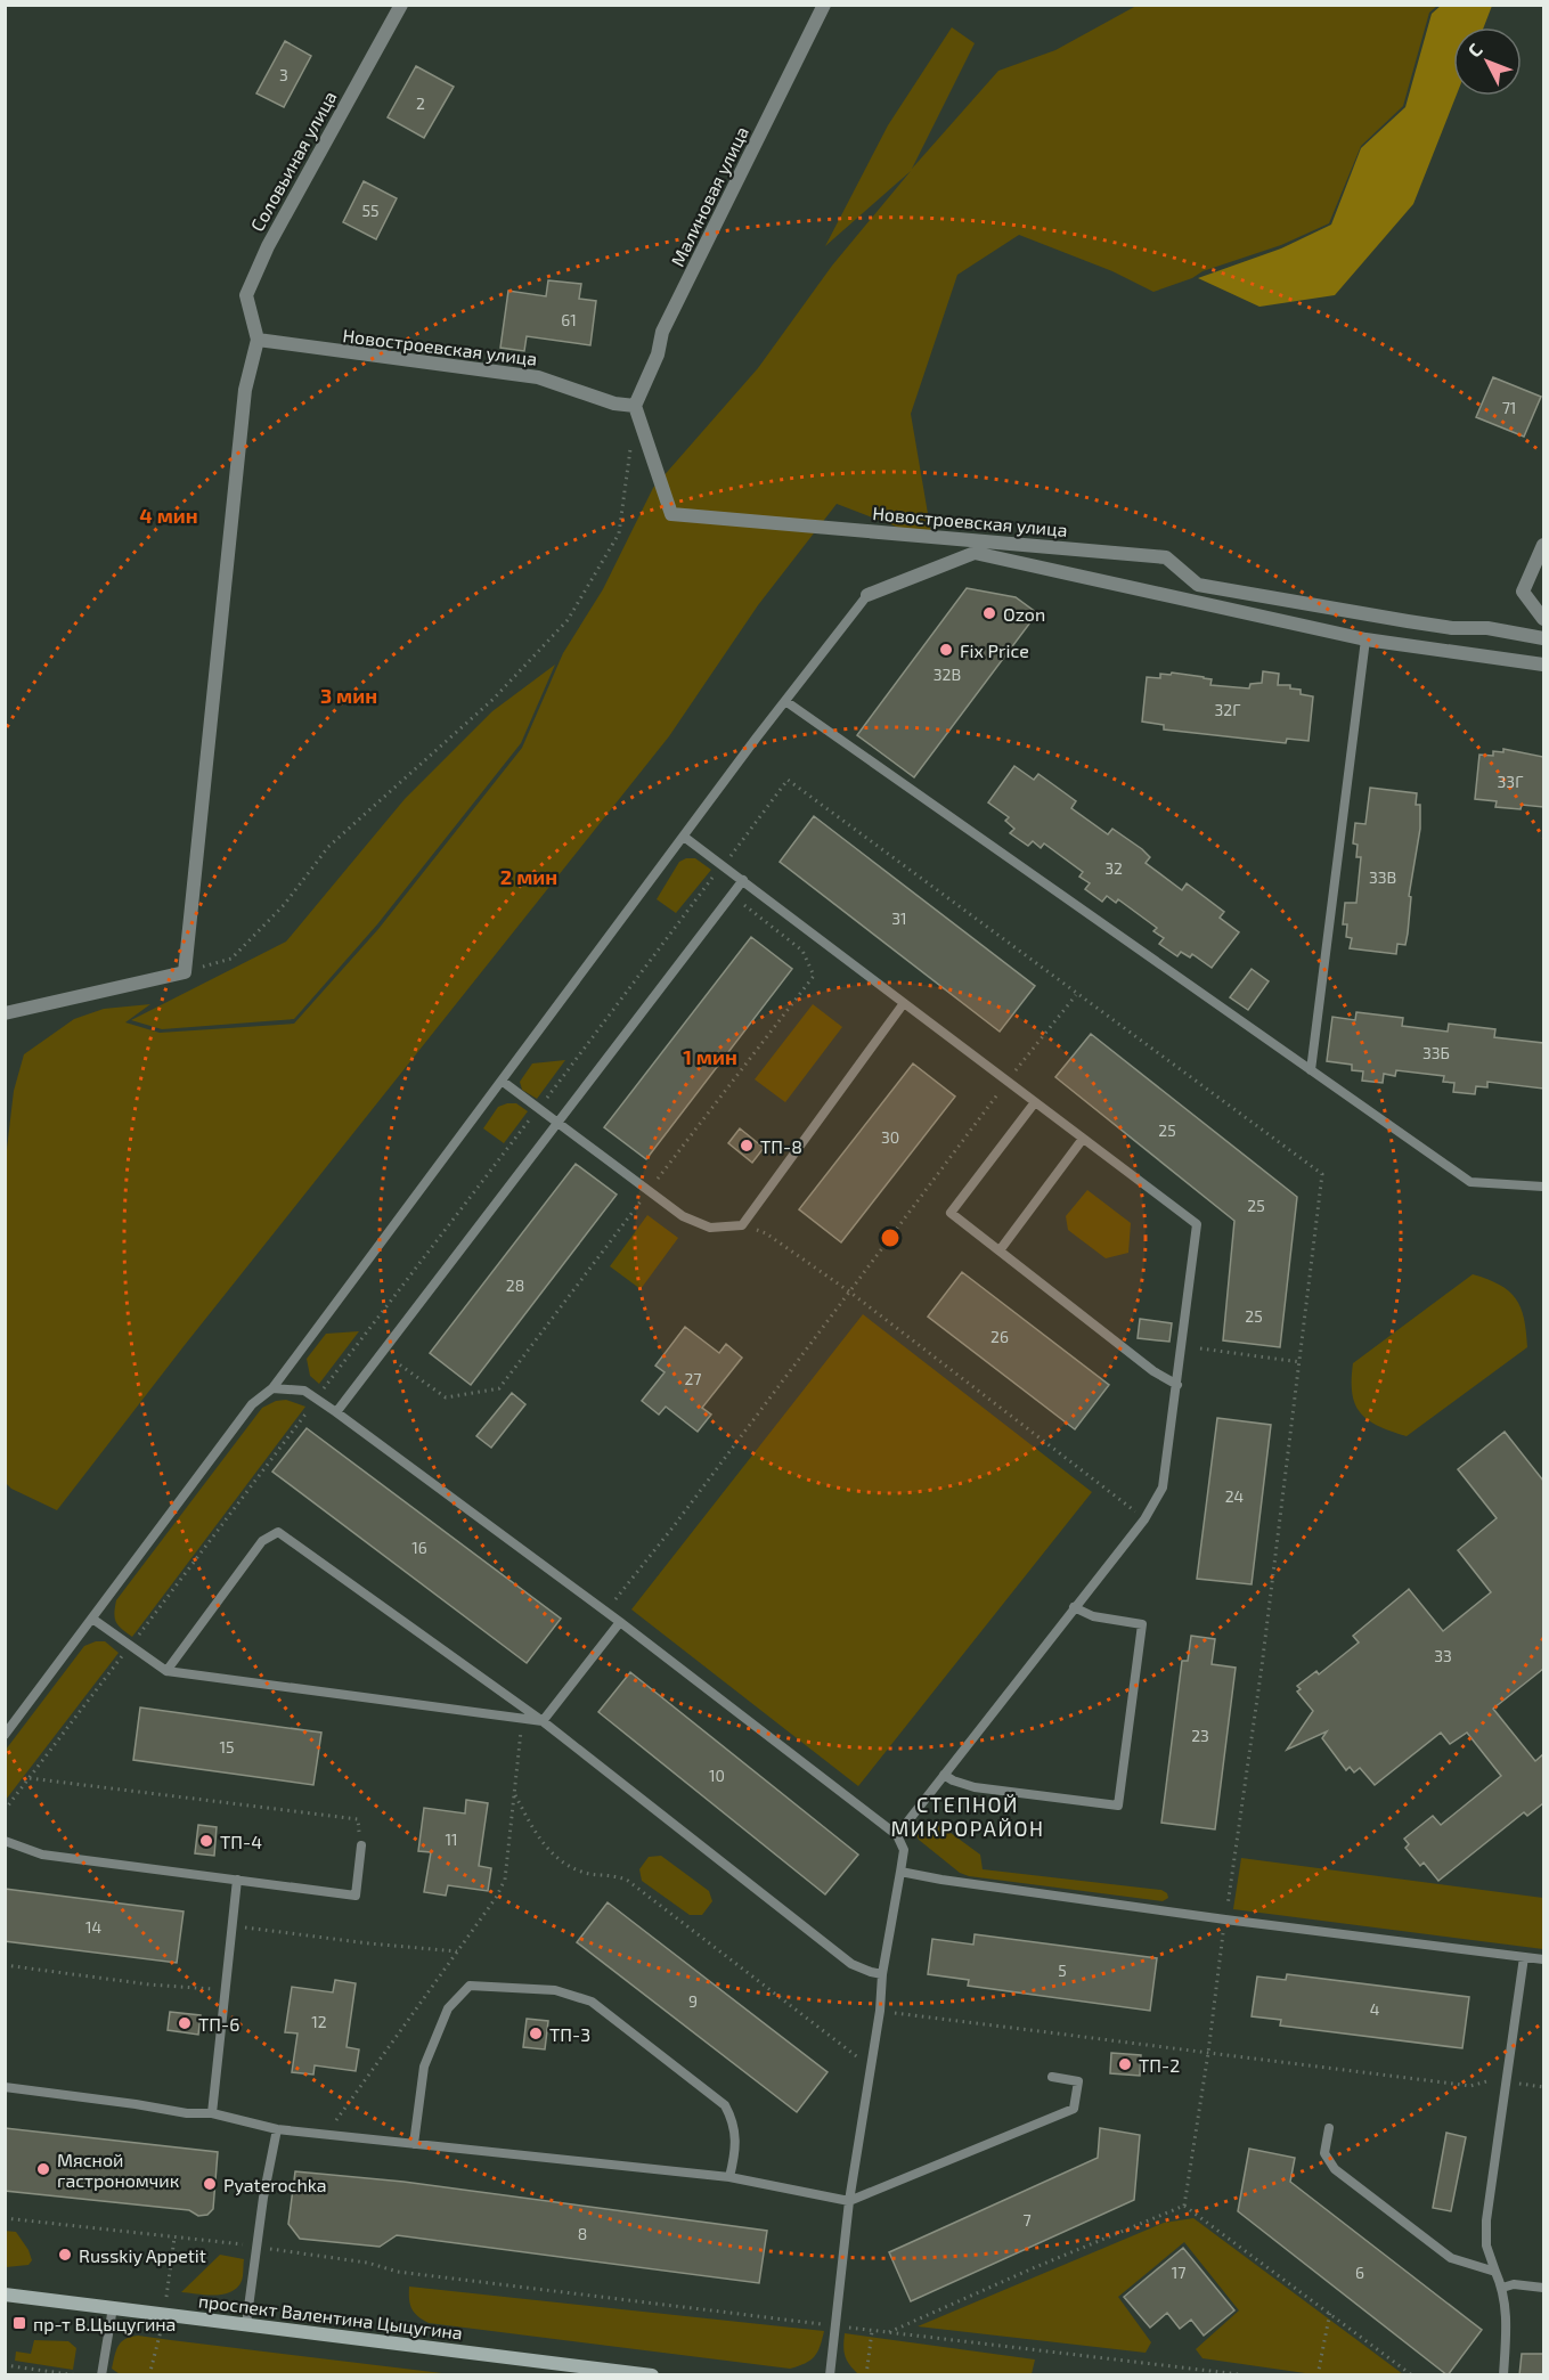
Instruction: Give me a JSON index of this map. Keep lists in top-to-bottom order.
{
  "streets": {
    "main road": ["проспект Валентина Цыцугина"],
    "street": ["Соловьиная улица", "Малиновая улица", "Новостроевская улица"]
  },
  "crossings": [
    ["Соловьиная улица", "Новостроевская улица"],
    ["Малиновая улица", "Новостроевская улица"]
  ],
  "districts": ["СТЕПНОЙ МИКРОРАЙОН"],
  "places": {
    "other": [
      "Ozon",
      "Fix Price",
      "ТП-8",
      "ТП-4",
      "ТП-6",
      "ТП-3",
      "ТП-2",
      "Мясной гастрономчик",
      "Pyaterochka",
      "Russkiy Appetit"
    ],
    "transit": ["пр-т В.Цыцугина"]
  },
  "house_numbers": [
    "3",
    "2",
    "55",
    "61",
    "71",
    "32В",
    "32Г",
    "33Г",
    "32",
    "33В",
    "31",
    "33Б",
    "25",
    "30",
    "25",
    "28",
    "25",
    "26",
    "27",
    "24",
    "16",
    "33",
    "23",
    "15",
    "10",
    "11",
    "14",
    "5",
    "9",
    "4",
    "12",
    "7",
    "8",
    "17",
    "6"
  ],
  "north": "top left",
  "rings": [
    "4 мин",
    "3 мин",
    "2 мин",
    "1 мин"
  ]
}
